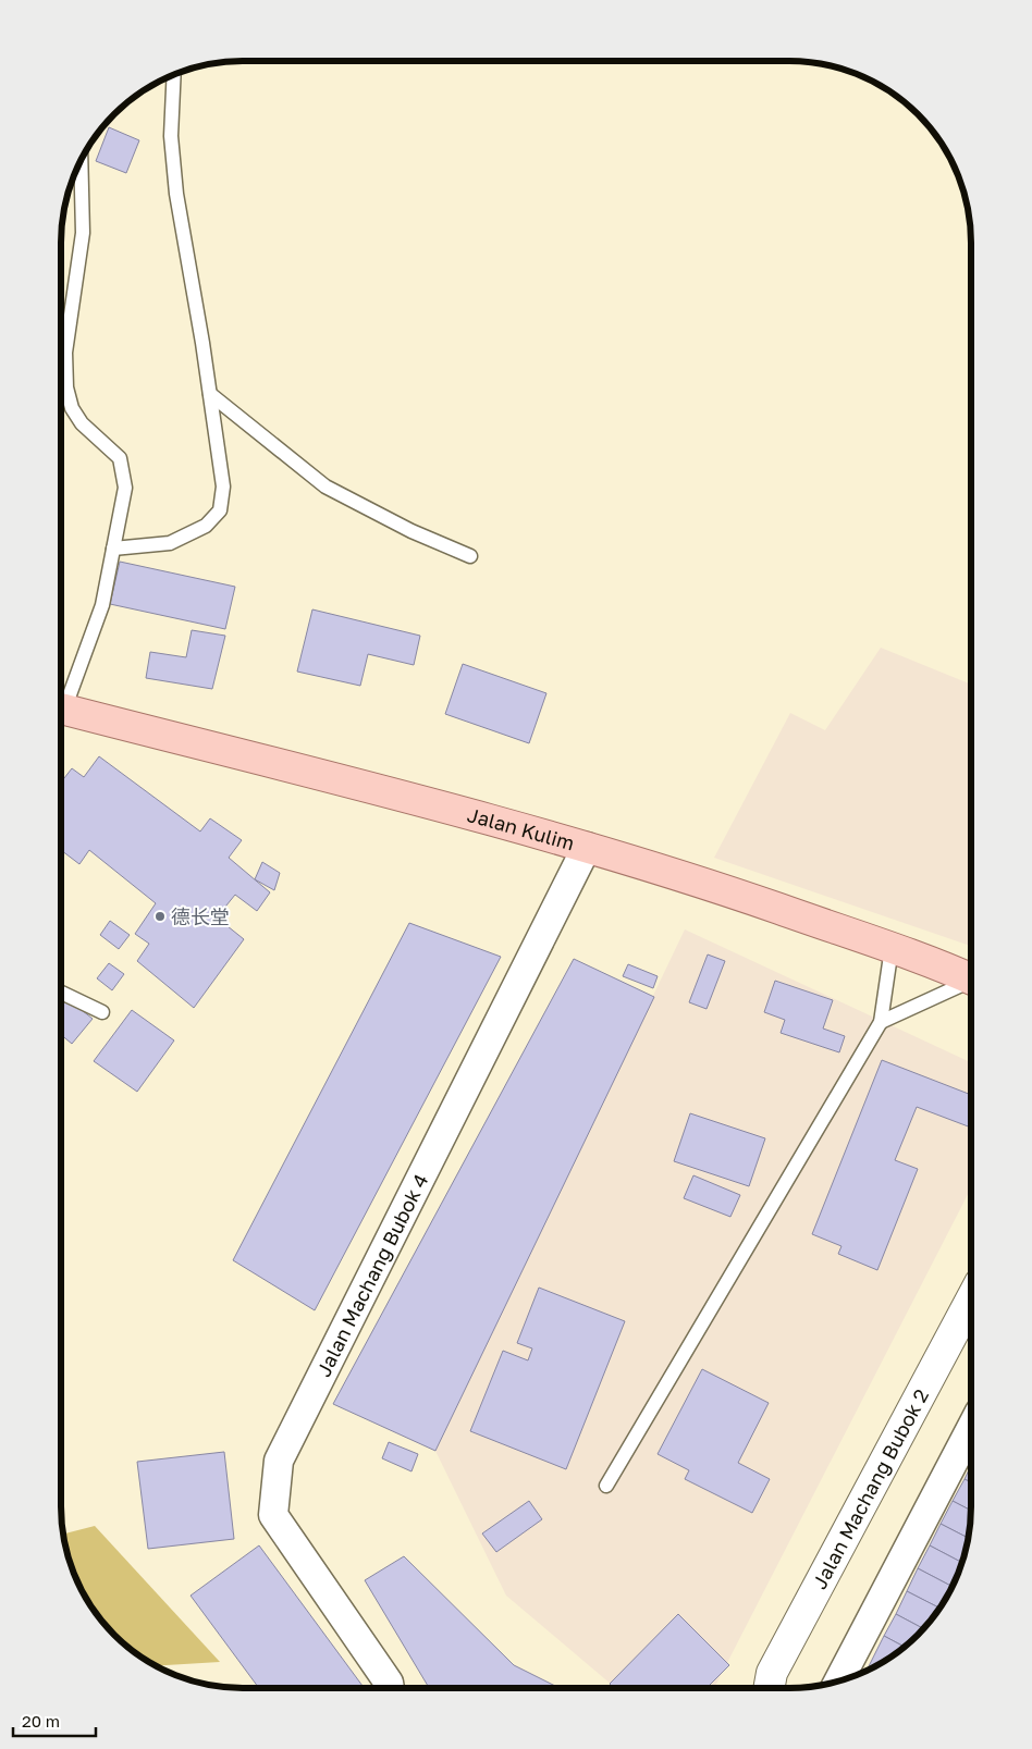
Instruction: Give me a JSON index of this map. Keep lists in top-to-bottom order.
{
  "streets": {
    "main road": ["Jalan Kulim"],
    "street": ["Jalan Machang Bubok 4", "Jalan Machang Bubok 2"]
  },
  "crossings": [
    ["Jalan Kulim", "Jalan Machang Bubok 4"]
  ],
  "places": ["德长堂"],
  "scale_bar": "20 m"
}
